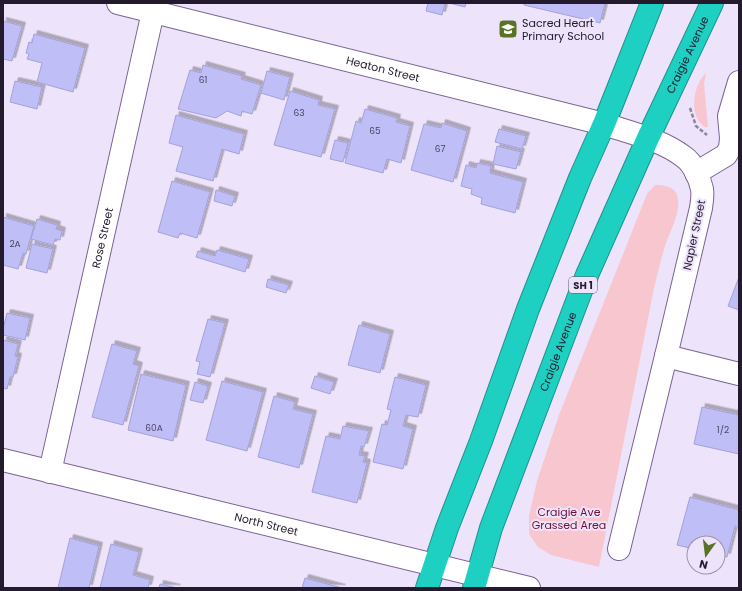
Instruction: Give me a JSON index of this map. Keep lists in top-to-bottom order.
{
  "streets": {
    "highway": ["Craigie Avenue", "SH 1"],
    "street": [
      "Heaton Street",
      "Napier Street",
      "Rose Street",
      "North Street"
    ]
  },
  "crossings": [
    ["Craigie Avenue", "Heaton Street"],
    ["Craigie Avenue", "Napier Street"],
    ["Craigie Avenue", "North Street"],
    ["Heaton Street", "Napier Street"],
    ["Heaton Street", "Rose Street"],
    ["Rose Street", "North Street"]
  ],
  "parks": ["Craigie Ave Grassed Area"],
  "places": {
    "school or university": ["Sacred Heart Primary School"]
  },
  "house_numbers": [
    "61",
    "63",
    "65",
    "67",
    "2A",
    "60A",
    "1/2"
  ],
  "north": "bottom"
}
